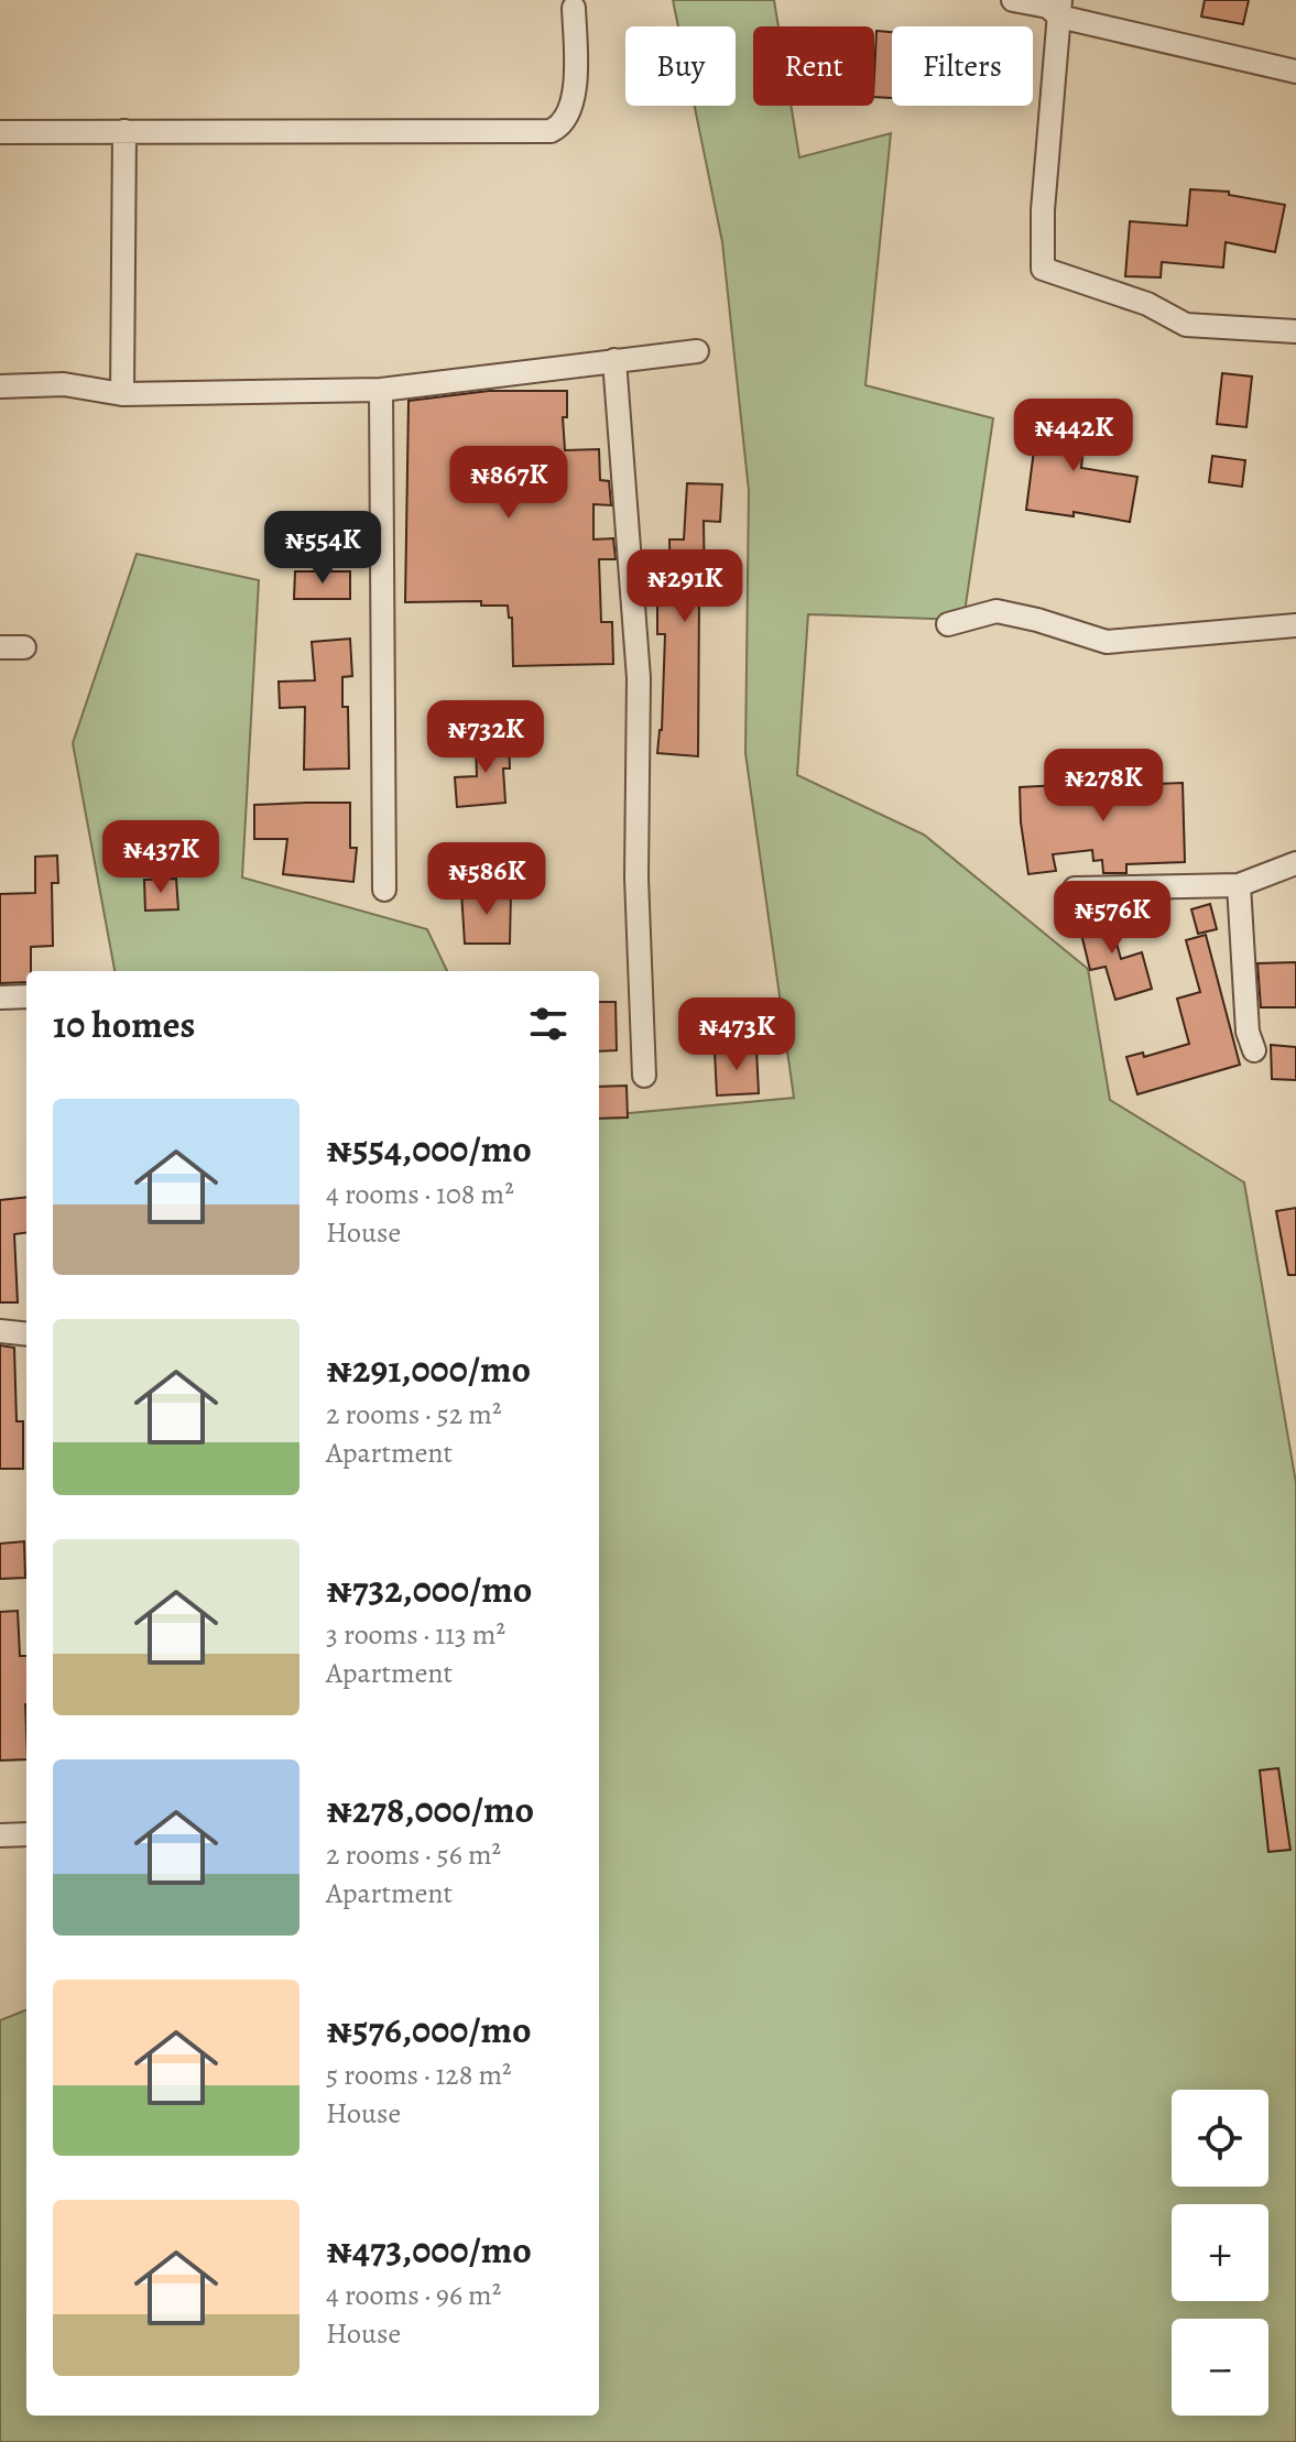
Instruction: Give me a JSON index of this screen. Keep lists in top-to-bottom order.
{
  "page": {
    "chip": ["Buy", "Rent", "Filters"],
    "price": [
      "₦442K",
      "₦867K",
      "₦554K",
      "₦291K",
      "₦732K",
      "₦278K",
      "₦437K",
      "₦586K",
      "₦576K",
      "₦473K"
    ],
    "heading": "10 homes",
    "list": [
      {
        "name": "₦554,000/mo",
        "note": "4 rooms · 108 m² · House"
      },
      {
        "name": "₦291,000/mo",
        "note": "2 rooms · 52 m² · Apartment"
      },
      {
        "name": "₦732,000/mo",
        "note": "3 rooms · 113 m² · Apartment"
      },
      {
        "name": "₦278,000/mo",
        "note": "2 rooms · 56 m² · Apartment"
      },
      {
        "name": "₦576,000/mo",
        "note": "5 rooms · 128 m² · House"
      },
      {
        "name": "₦473,000/mo",
        "note": "4 rooms · 96 m² · House"
      }
    ],
    "map_buttons": ["+", "−"]
  }
}
